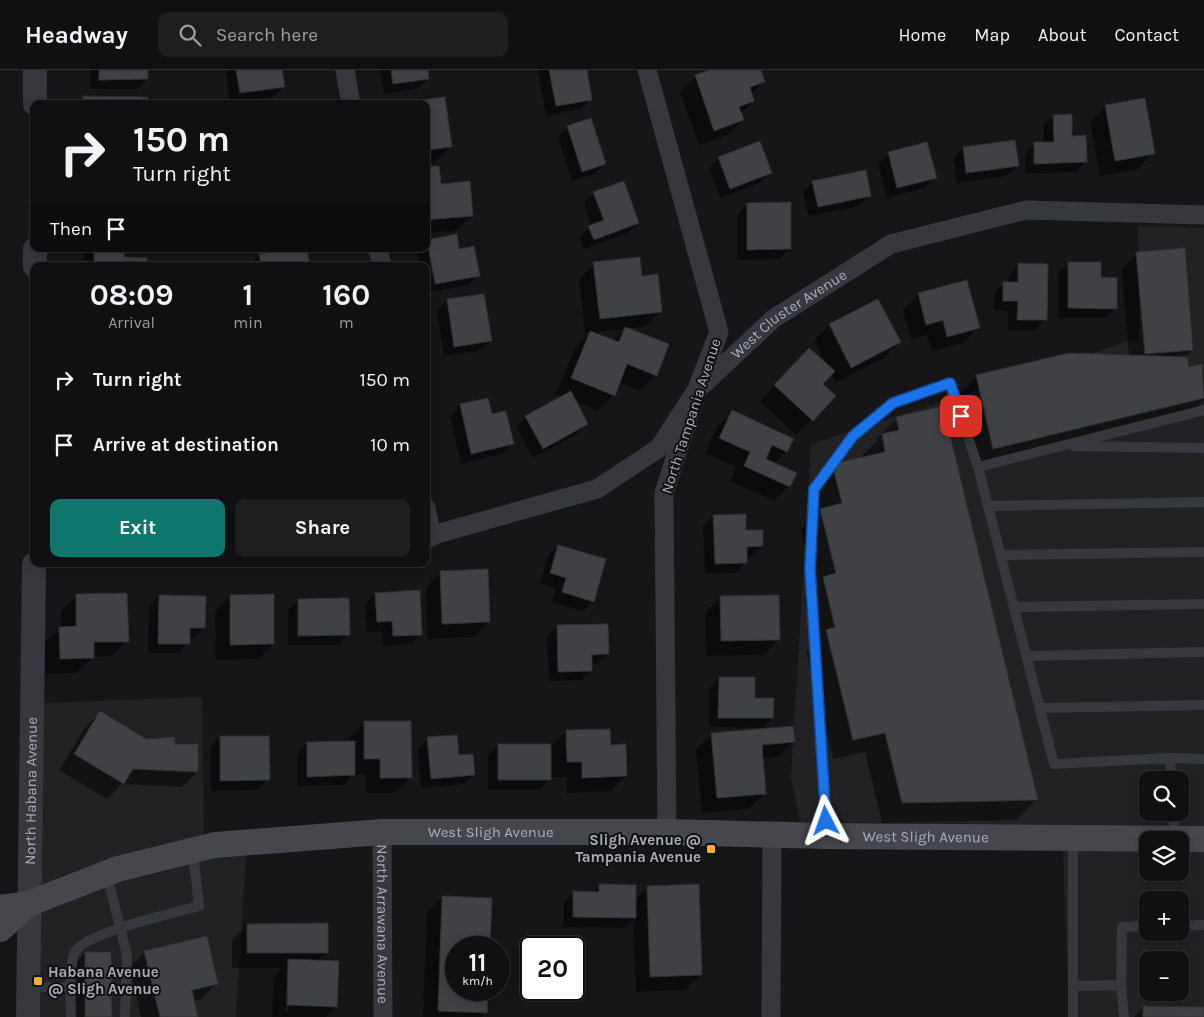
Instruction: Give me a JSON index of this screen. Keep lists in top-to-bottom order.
{
  "streets": {
    "main road": ["West Sligh Avenue"],
    "street": [
      "West Cluster Avenue",
      "North Tampania Avenue",
      "North Habana Avenue",
      "North Arrawana Avenue"
    ]
  },
  "crossings": [
    ["West Cluster Avenue", "North Tampania Avenue"],
    ["North Tampania Avenue", "West Sligh Avenue"],
    ["North Habana Avenue", "West Sligh Avenue"],
    ["West Sligh Avenue", "North Arrawana Avenue"]
  ],
  "places": {
    "transit": ["Sligh Avenue @ Tampania Avenue", "Habana Avenue @ Sligh Avenue"]
  },
  "page": {
    "header": "Headway",
    "search": "Search here",
    "nav": [
      "Home",
      "Map",
      "About",
      "Contact"
    ],
    "turn": ["150 m", "Turn right"],
    "then": "Then",
    "eta": [
      "08:09",
      "Arrival",
      "1",
      "min",
      "160",
      "m"
    ],
    "list": [
      {
        "name": "Turn right",
        "value": "150 m"
      },
      {
        "name": "Arrive at destination",
        "value": "10 m"
      }
    ],
    "buttons": ["Exit", "Share"],
    "map_buttons": ["+", "−"],
    "speed": "11 km/h",
    "limit": "20"
  }
}
